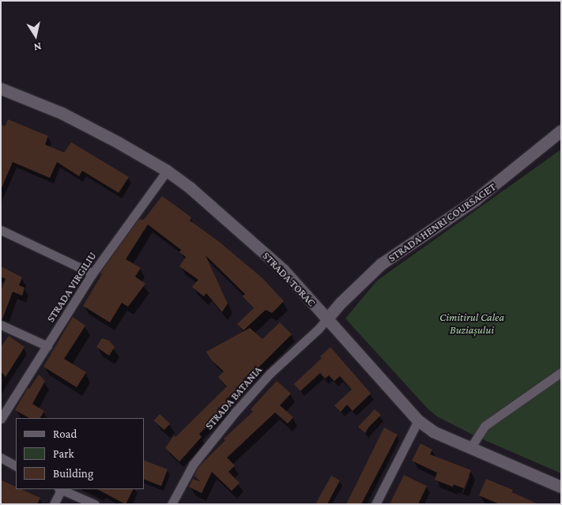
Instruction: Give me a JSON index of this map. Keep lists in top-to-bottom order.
{
  "streets": {
    "street": [
      "STRADA HENRI COURSAGET",
      "STRADA TORAC",
      "STRADA VIRGILIU",
      "STRADA BATANIA"
    ]
  },
  "crossings": [
    ["STRADA HENRI COURSAGET", "STRADA TORAC"],
    ["STRADA HENRI COURSAGET", "STRADA BATANIA"],
    ["STRADA TORAC", "STRADA VIRGILIU"],
    ["STRADA TORAC", "STRADA BATANIA"]
  ],
  "parks": ["Cimitirul Calea Buziașului"],
  "legend": ["Road", "Park", "Building"],
  "north": "bottom"
}
